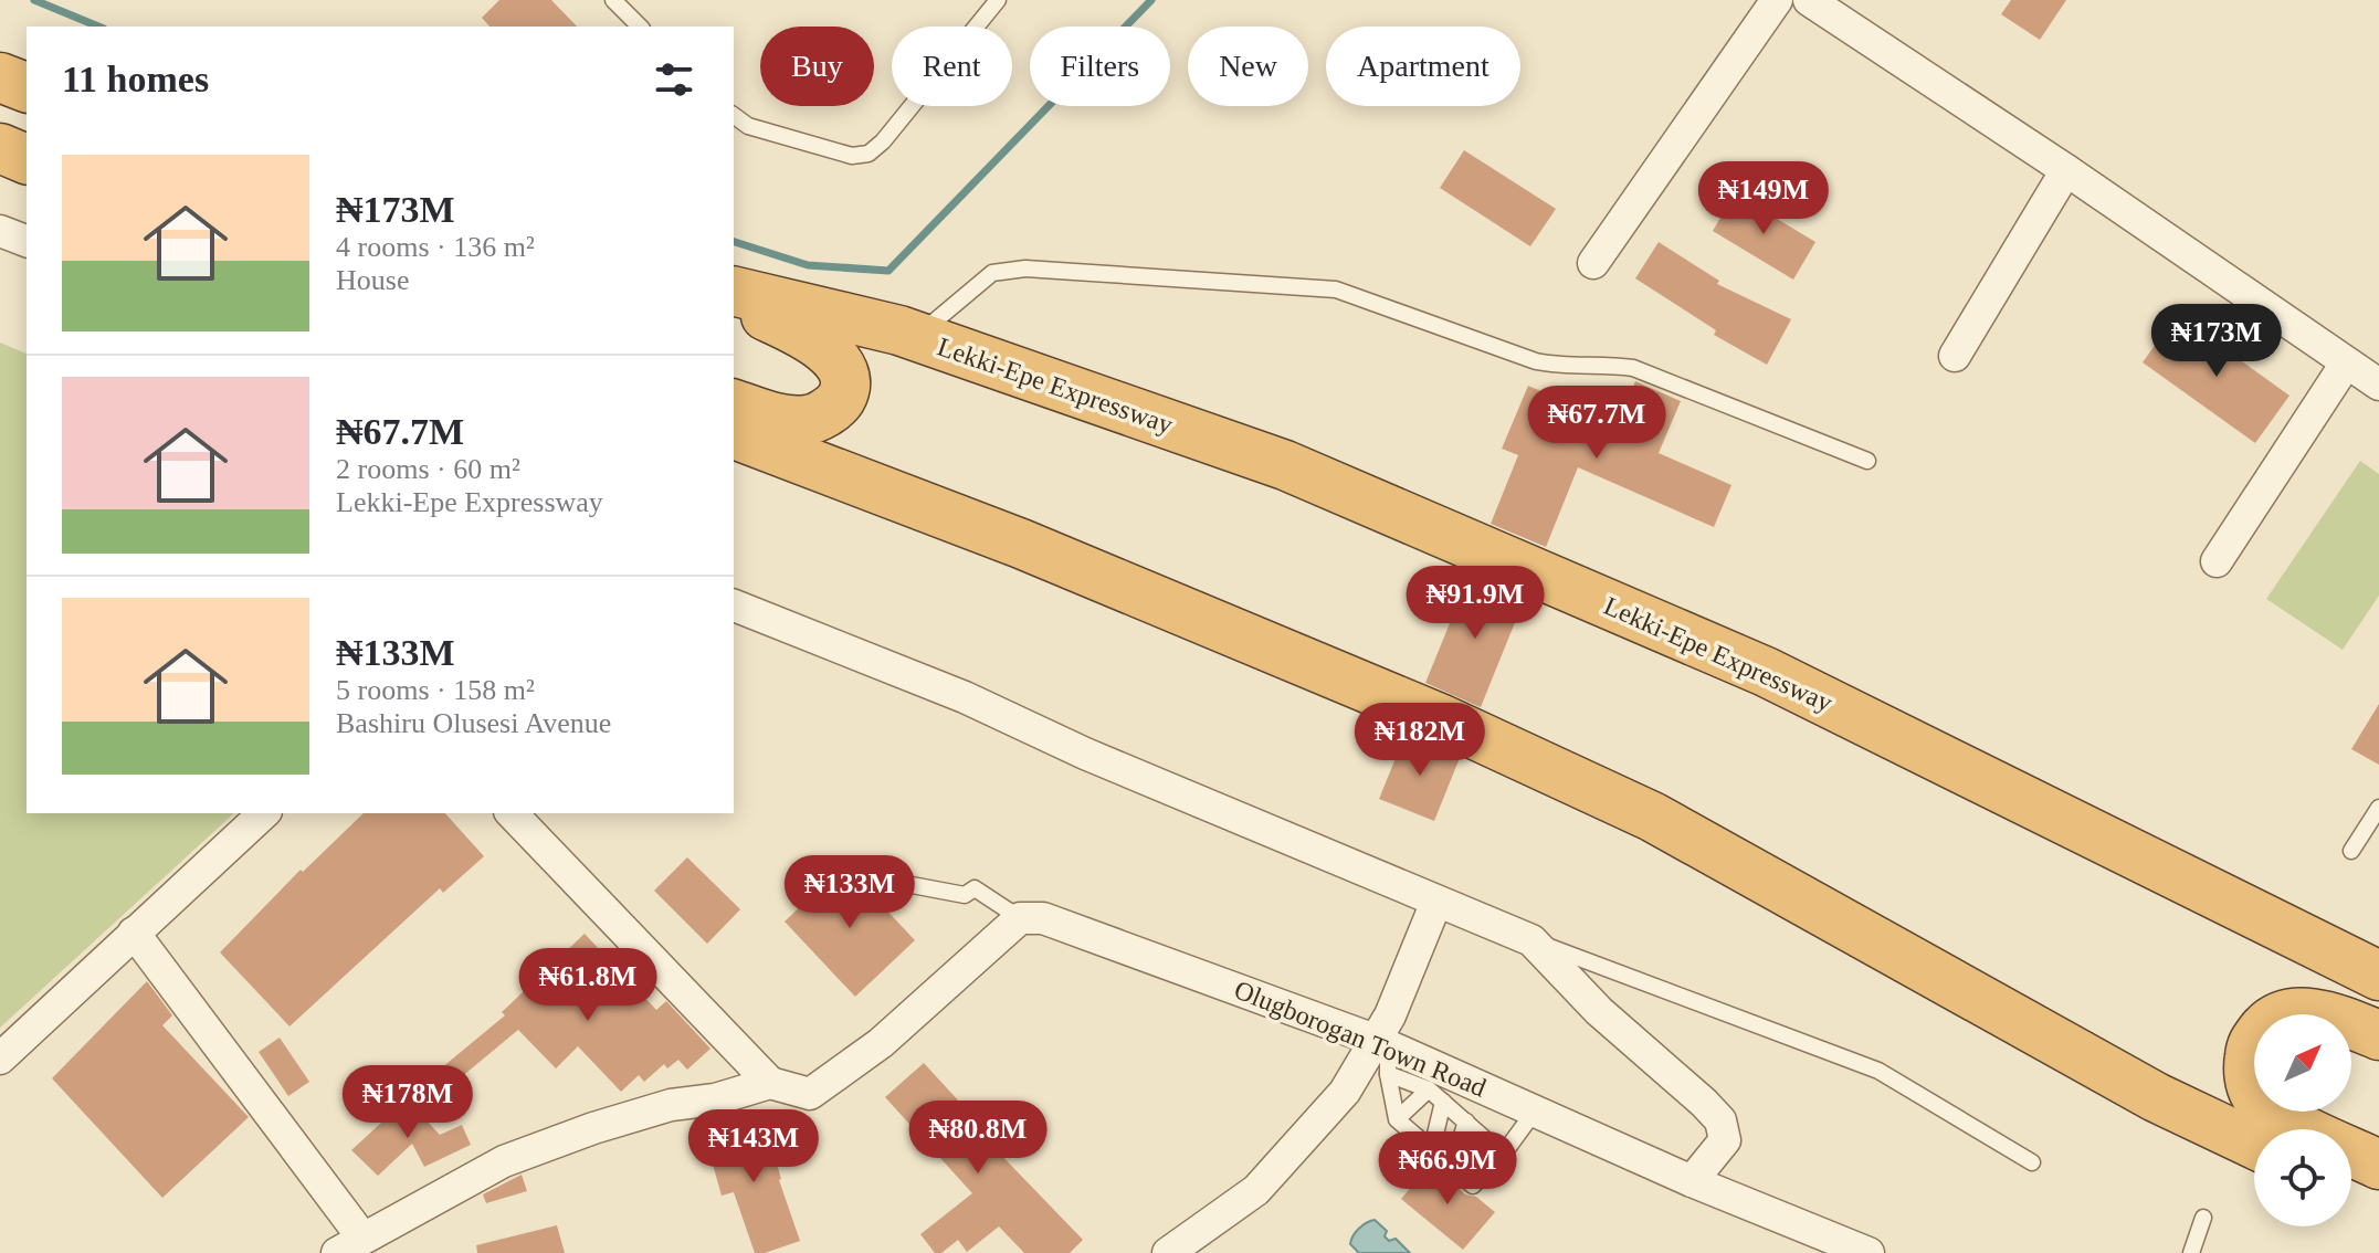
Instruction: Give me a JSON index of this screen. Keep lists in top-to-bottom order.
{
  "streets": {
    "highway": ["Lekki-Epe Expressway"],
    "street": ["Olugborogan Town Road"]
  },
  "north": "top right",
  "page": {
    "chip": [
      "Buy",
      "Rent",
      "Filters",
      "New",
      "Apartment"
    ],
    "heading": "11 homes",
    "list": [
      {
        "name": "₦173M",
        "note": "4 rooms · 136 m² · House"
      },
      {
        "name": "₦67.7M",
        "note": "2 rooms · 60 m² · Lekki-Epe Expressway"
      },
      {
        "name": "₦133M",
        "note": "5 rooms · 158 m² · Bashiru Olusesi Avenue"
      }
    ],
    "price": [
      "₦149M",
      "₦173M",
      "₦67.7M",
      "₦91.9M",
      "₦182M",
      "₦133M",
      "₦61.8M",
      "₦178M",
      "₦80.8M",
      "₦143M",
      "₦66.9M"
    ]
  }
}
